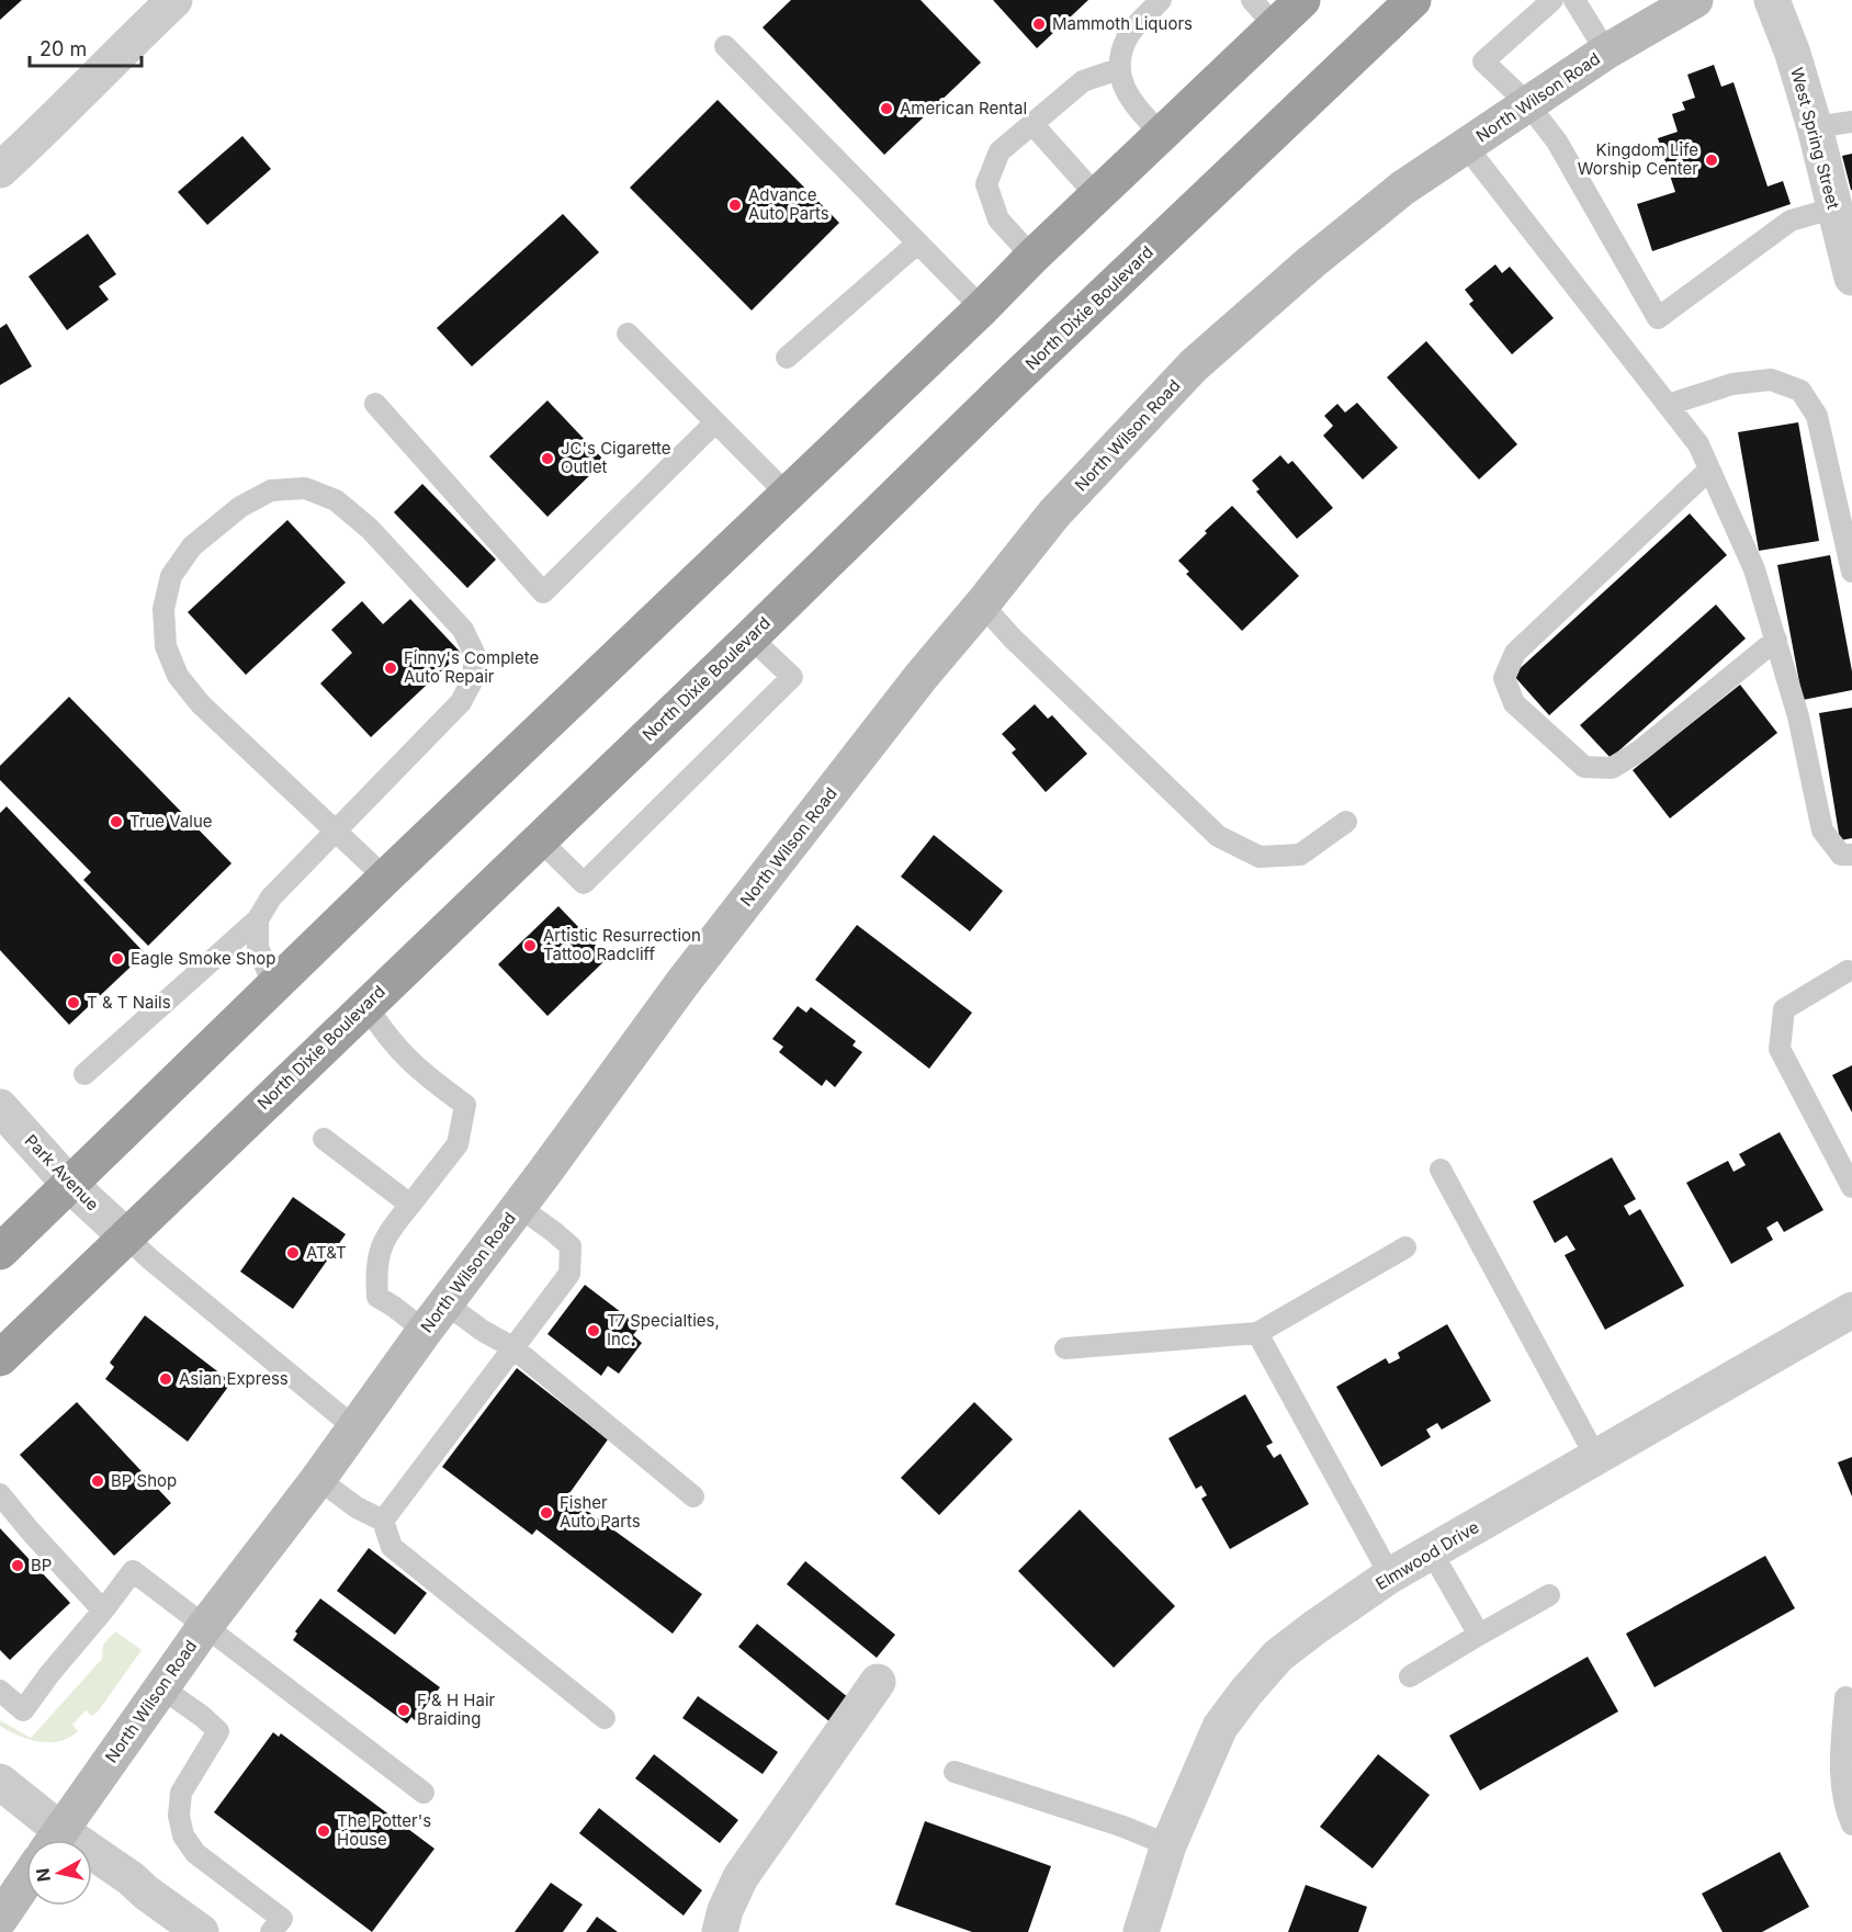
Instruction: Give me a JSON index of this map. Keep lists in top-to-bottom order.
{
  "streets": {
    "highway": ["North Dixie Boulevard"],
    "main road": ["North Wilson Road"],
    "street": ["West Spring Street", "Park Avenue", "Elmwood Drive"]
  },
  "crossings": [
    ["North Dixie Boulevard", "Park Avenue"]
  ],
  "places": [
    "Mammoth Liquors",
    "American Rental",
    "Kingdom Life Worship Center",
    "Advance Auto Parts",
    "JC's Cigarette Outlet",
    "Finny's Complete Auto Repair",
    "True Value",
    "Artistic Resurrection Tattoo Radcliff",
    "Eagle Smoke Shop",
    "T & T Nails",
    "AT&T",
    "T7 Specialties, Inc.",
    "Asian Express",
    "BP Shop",
    "Fisher Auto Parts",
    "BP",
    "F & H Hair Braiding",
    "The Potter's House"
  ],
  "scale_bar": "20 m",
  "north": "left"
}
